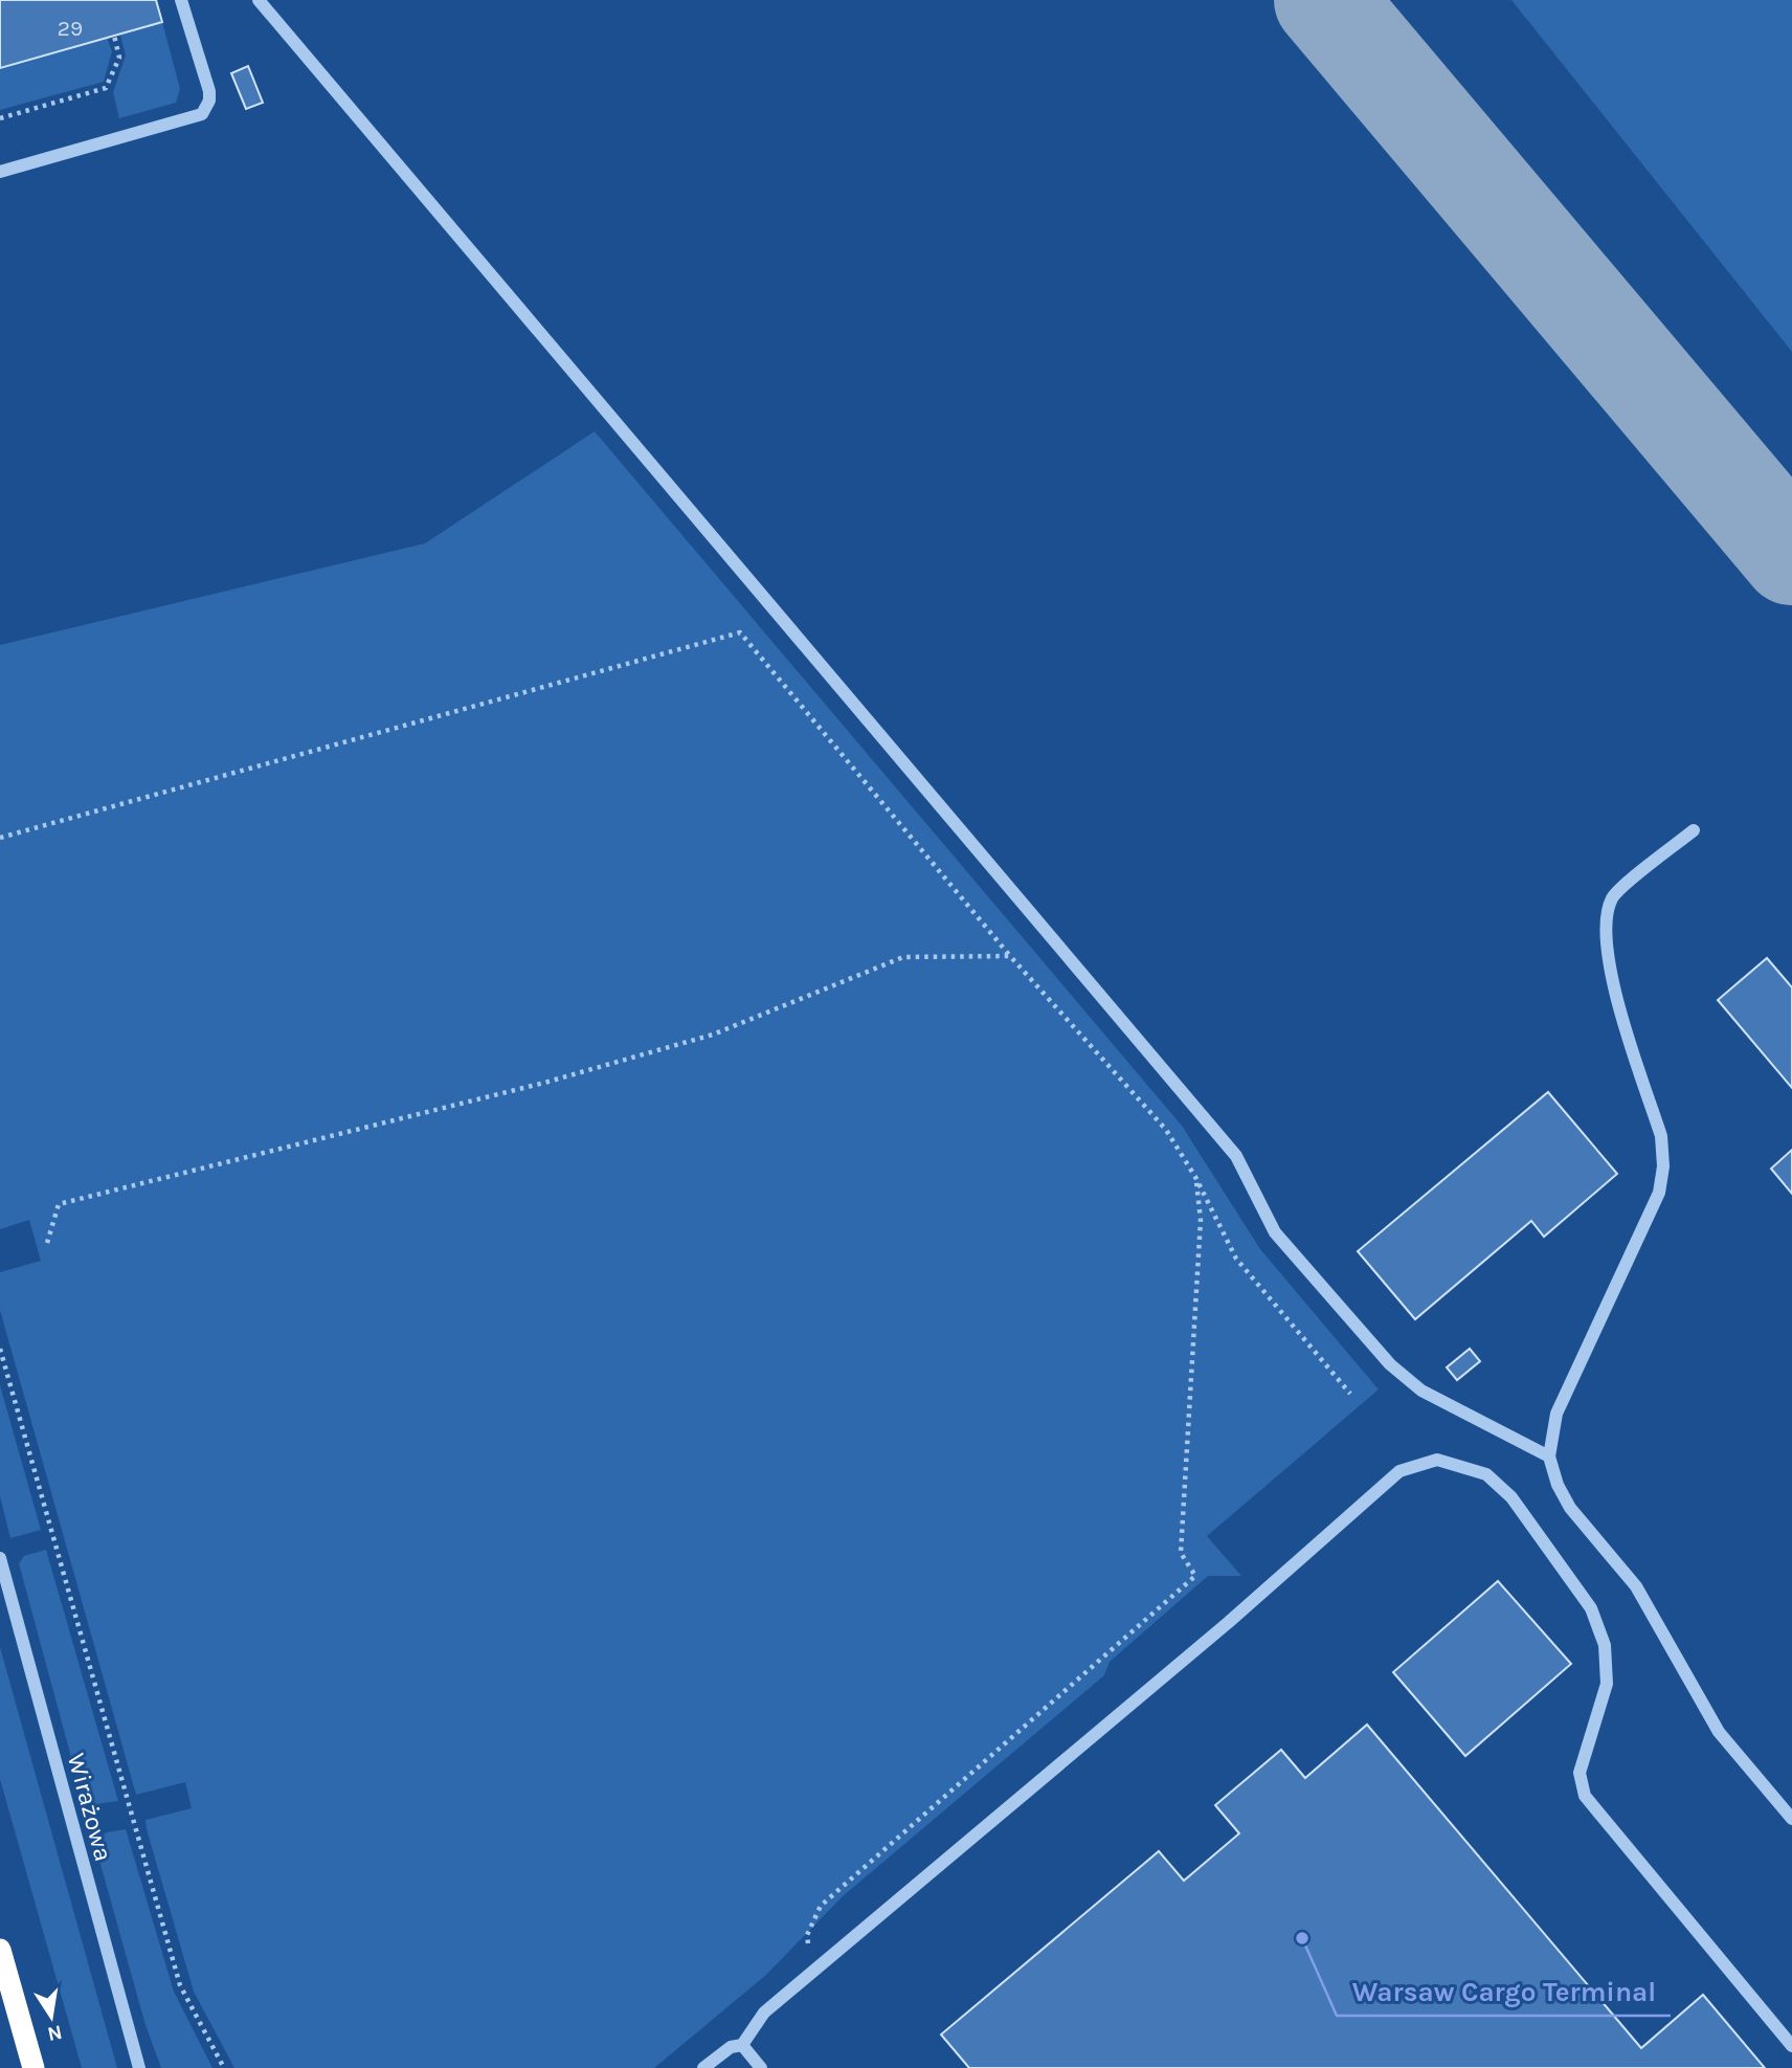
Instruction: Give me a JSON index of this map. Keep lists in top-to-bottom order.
{
  "streets": {
    "street": ["Wirażowa"]
  },
  "places": ["Warsaw Cargo Terminal"],
  "house_numbers": ["29"],
  "north": "bottom"
}
